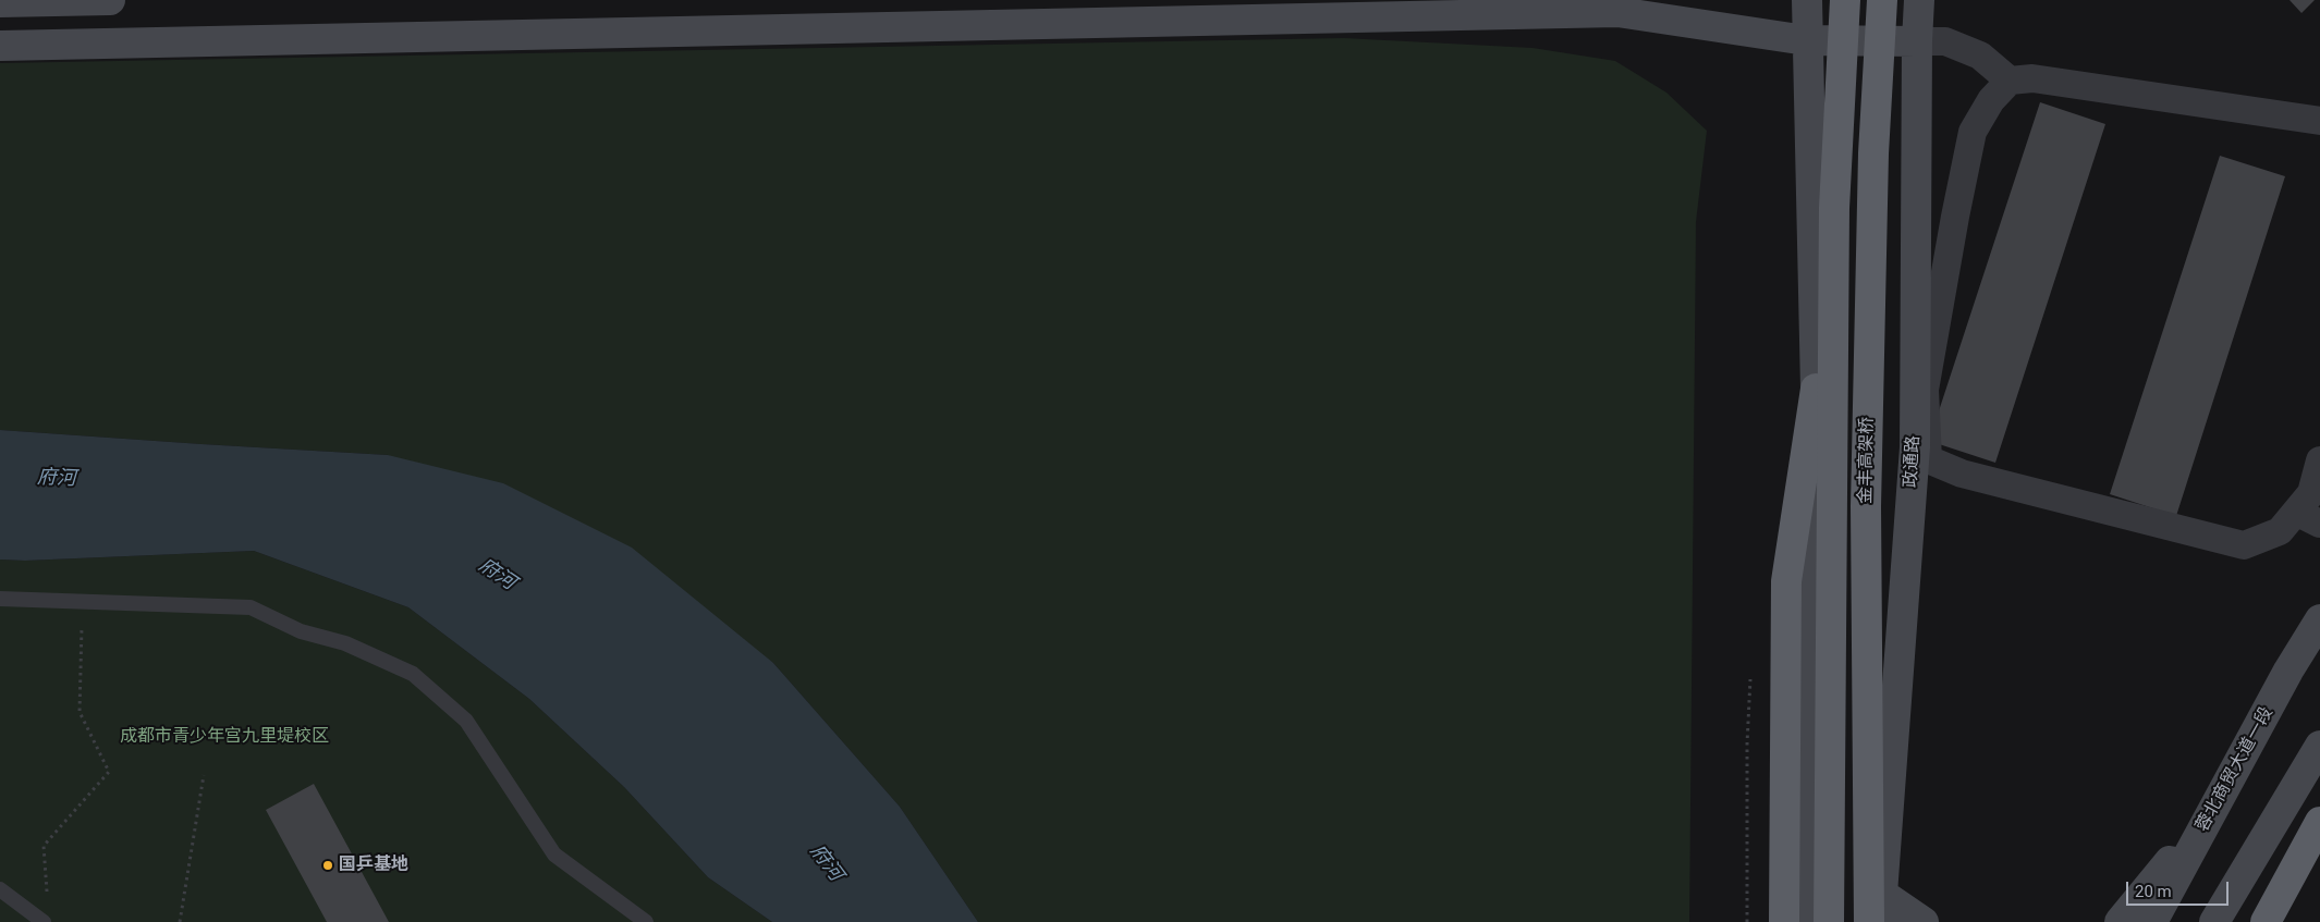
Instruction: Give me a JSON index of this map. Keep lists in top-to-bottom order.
{
  "streets": {
    "highway": ["金丰高架桥"],
    "main road": ["政通路", "蓉北商贸大道一段"]
  },
  "water": ["府河"],
  "parks": ["成都市青少年宫九里堤校区"],
  "places": ["国乒基地"],
  "scale_bar": "20 m"
}
